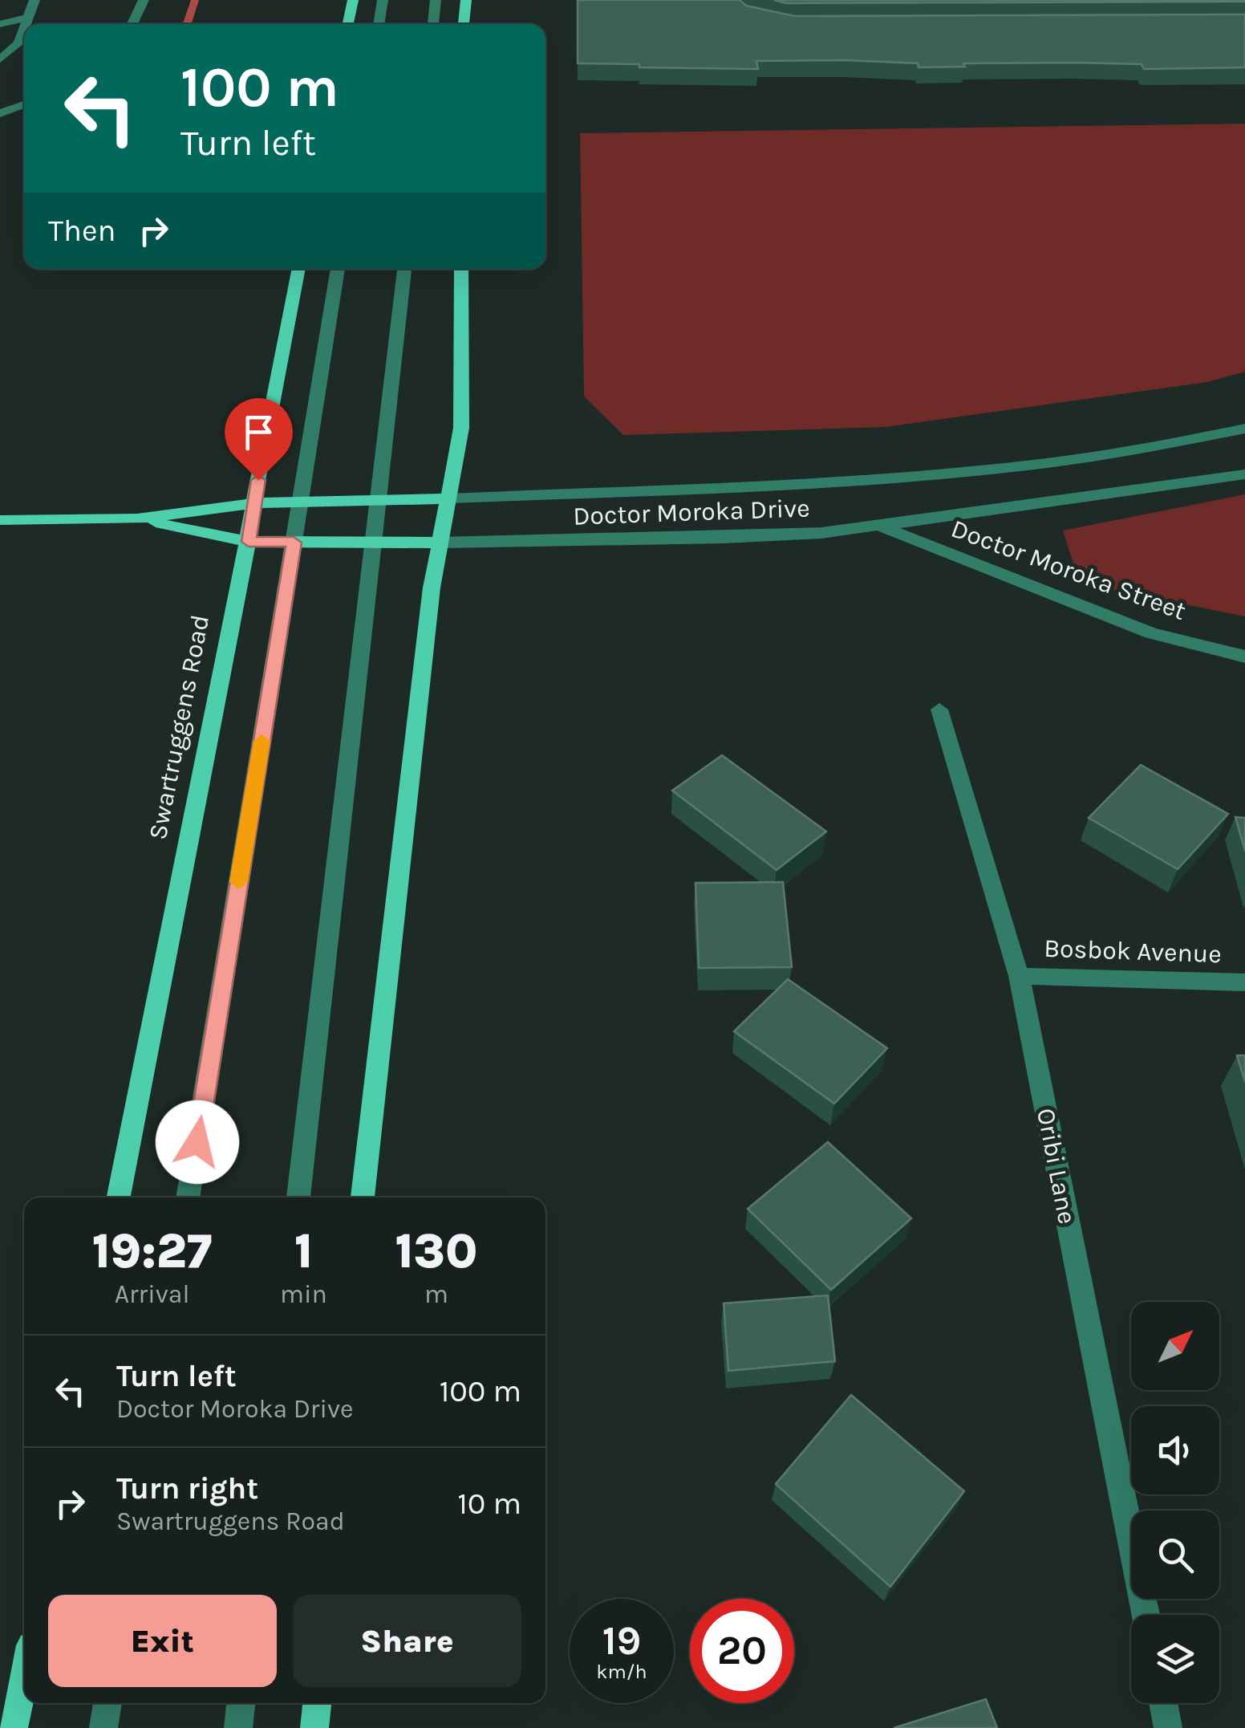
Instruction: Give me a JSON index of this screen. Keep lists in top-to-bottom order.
{
  "streets": {
    "main road": ["Doctor Moroka Drive", "Swartruggens Road"],
    "street": ["Doctor Moroka Street", "Bosbok Avenue", "Oribi Lane"]
  },
  "crossings": [
    ["Doctor Moroka Drive", "Doctor Moroka Street"],
    ["Doctor Moroka Drive", "Swartruggens Road"],
    ["Bosbok Avenue", "Oribi Lane"]
  ],
  "north": "top right",
  "page": {
    "turn": ["100 m", "Turn left"],
    "then": "Then",
    "eta": [
      "19:27",
      "Arrival",
      "1",
      "min",
      "130",
      "m"
    ],
    "list": [
      {
        "name": "Turn left",
        "note": "Doctor Moroka Drive",
        "value": "100 m"
      },
      {
        "name": "Turn right",
        "note": "Swartruggens Road",
        "value": "10 m"
      }
    ],
    "buttons": ["Exit", "Share"],
    "speed": "19 km/h",
    "limit": "20"
  }
}
